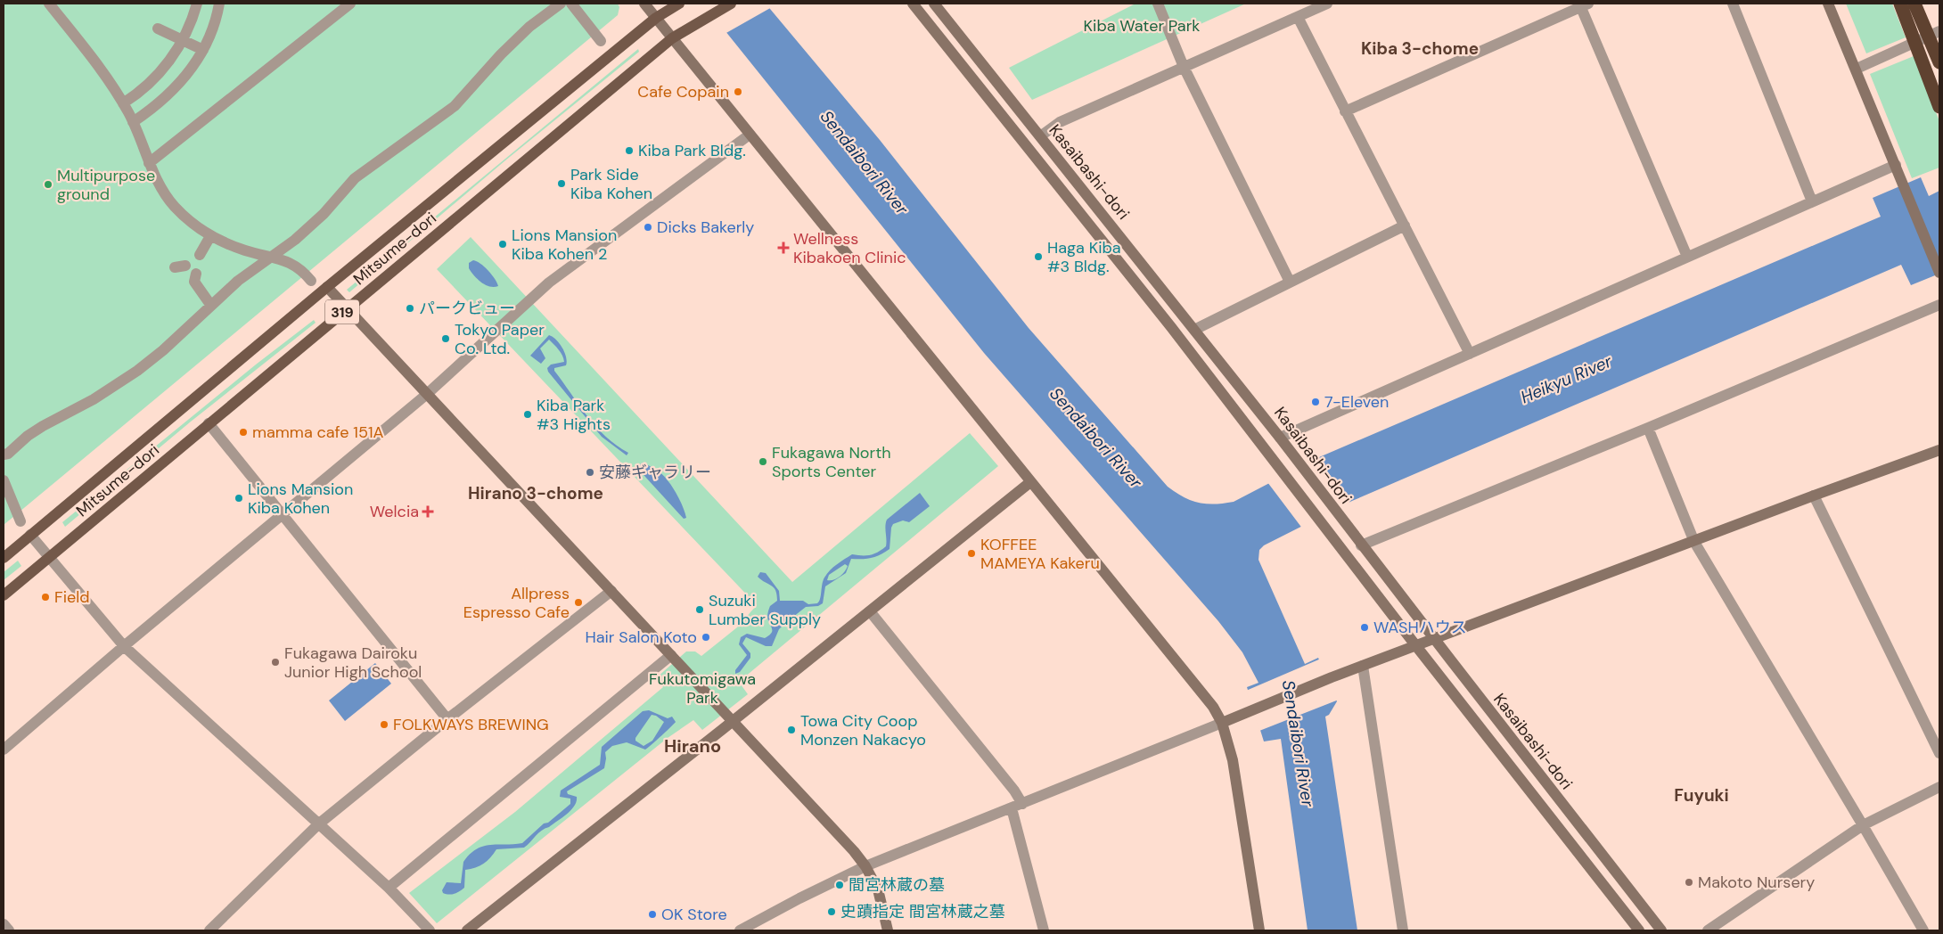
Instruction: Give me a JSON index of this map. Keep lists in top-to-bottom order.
{
  "streets": {
    "main road": ["Mitsume-dori", "319"],
    "street": ["Kasaibashi-dori"]
  },
  "districts": [
    "Kiba 3-chome",
    "Hirano 3-chome",
    "Hirano",
    "Fuyuki"
  ],
  "water": ["Sendaibori River", "Heikyu River"],
  "parks": ["Kiba Water Park", "Fukutomigawa Park"],
  "places": {
    "other": [
      "Cafe Copain",
      "Kiba Park Bldg.",
      "Park Side Kiba Kohen",
      "Multipurpose ground",
      "Dicks Bakerly",
      "Lions Mansion Kiba Kohen 2",
      "Haga Kiba #3 Bldg.",
      "パークビュー",
      "Tokyo Paper Co. Ltd.",
      "7-Eleven",
      "Kiba Park #3 Hights",
      "mamma cafe 151A",
      "Fukagawa North Sports Center",
      "安藤ギャラリー",
      "Lions Mansion Kiba Kohen",
      "KOFFEE MAMEYA Kakeru",
      "Field",
      "Allpress Espresso Cafe",
      "Suzuki Lumber Supply",
      "WASHハウス",
      "Hair Salon Koto",
      "Fukagawa Dairoku Junior High School",
      "FOLKWAYS BREWING",
      "Towa City Coop Monzen Nakacyo",
      "Makoto Nursery",
      "間宮林蔵の墓",
      "史蹟指定 間宮林蔵之墓",
      "OK Store"
    ],
    "health": ["Wellness Kibakoen Clinic", "Welcia"]
  }
}
